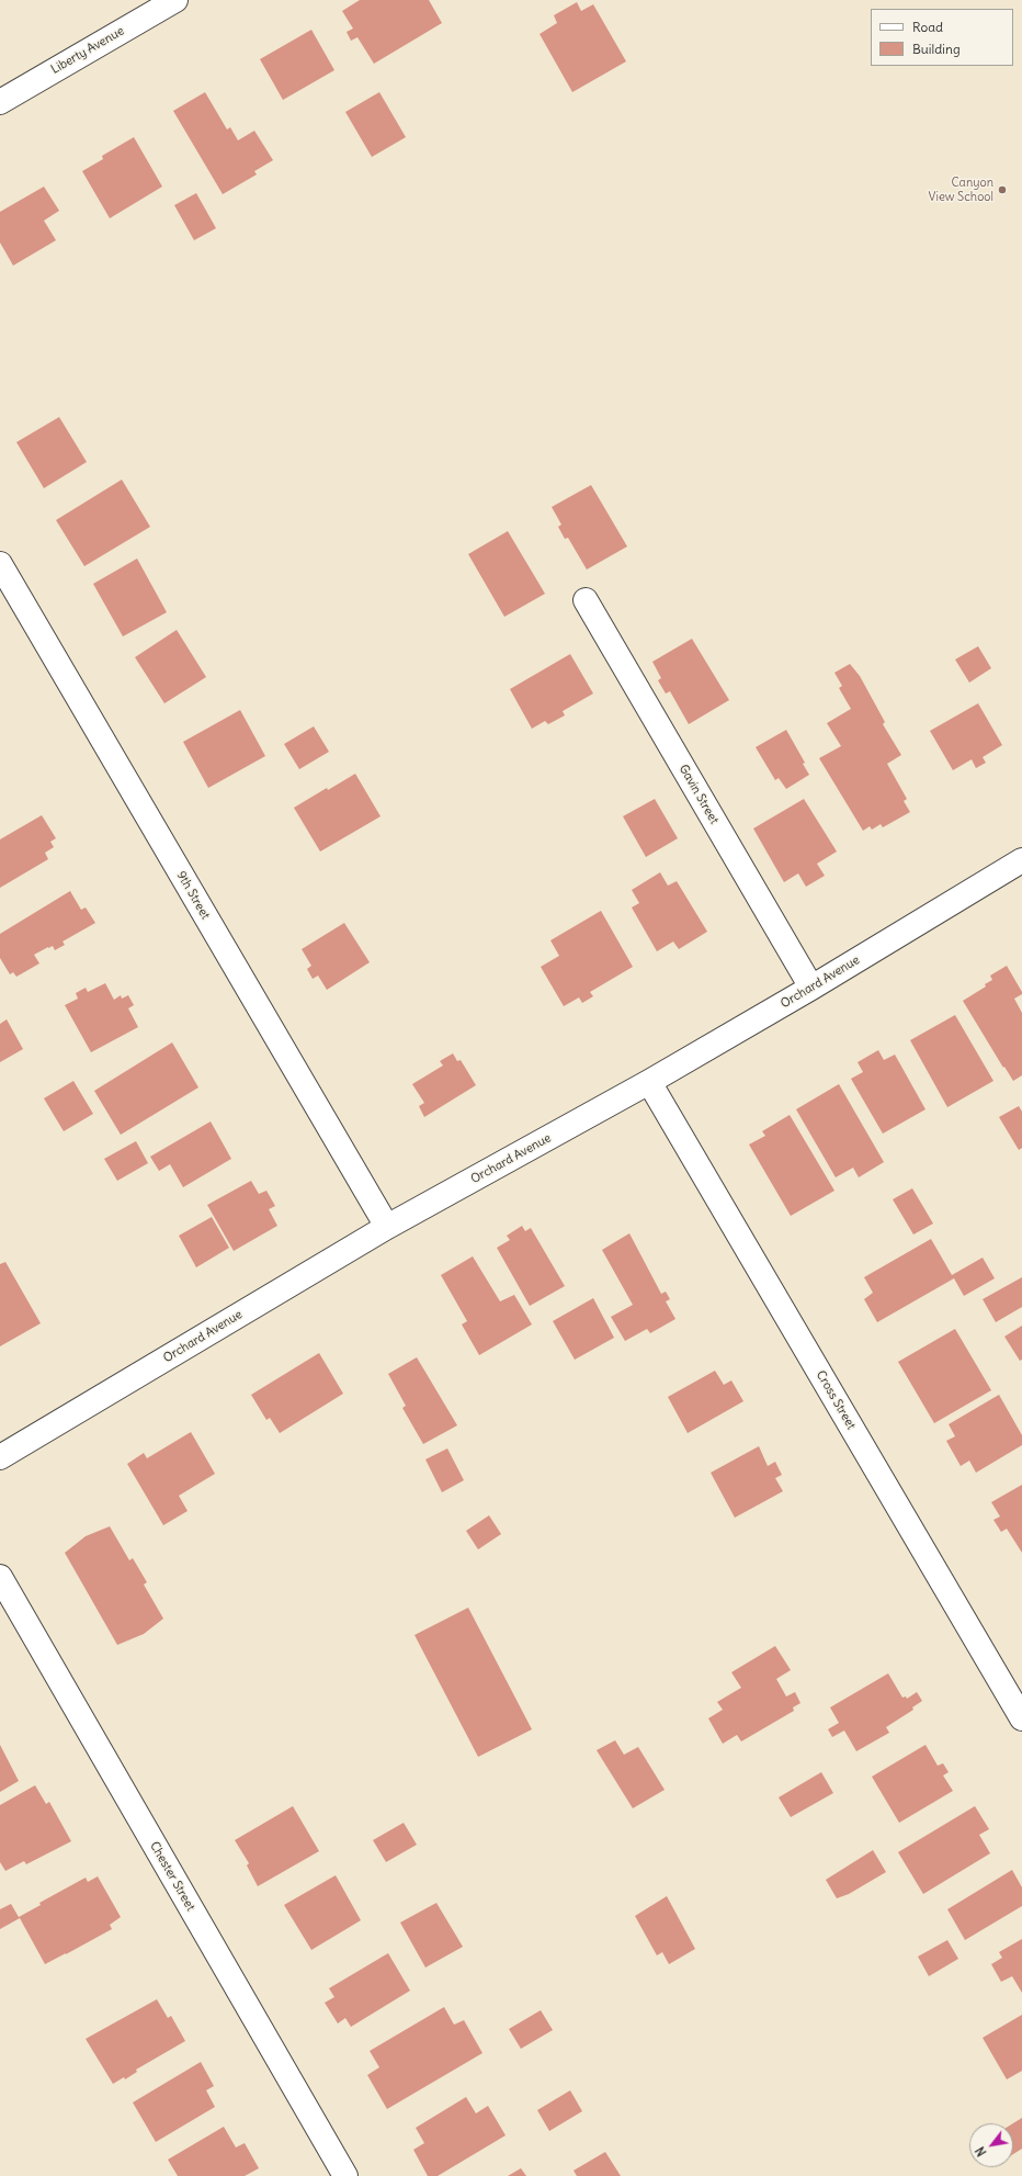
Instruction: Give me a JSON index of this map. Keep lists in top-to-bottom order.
{
  "streets": {
    "street": [
      "Liberty Avenue",
      "Gavin Street",
      "9th Street",
      "Orchard Avenue",
      "Cross Street",
      "Chester Street"
    ]
  },
  "crossings": [
    ["Gavin Street", "Orchard Avenue"],
    ["9th Street", "Orchard Avenue"],
    ["Orchard Avenue", "Cross Street"]
  ],
  "places": ["Canyon View School"],
  "legend": ["Road", "Building"],
  "north": "bottom left"
}
